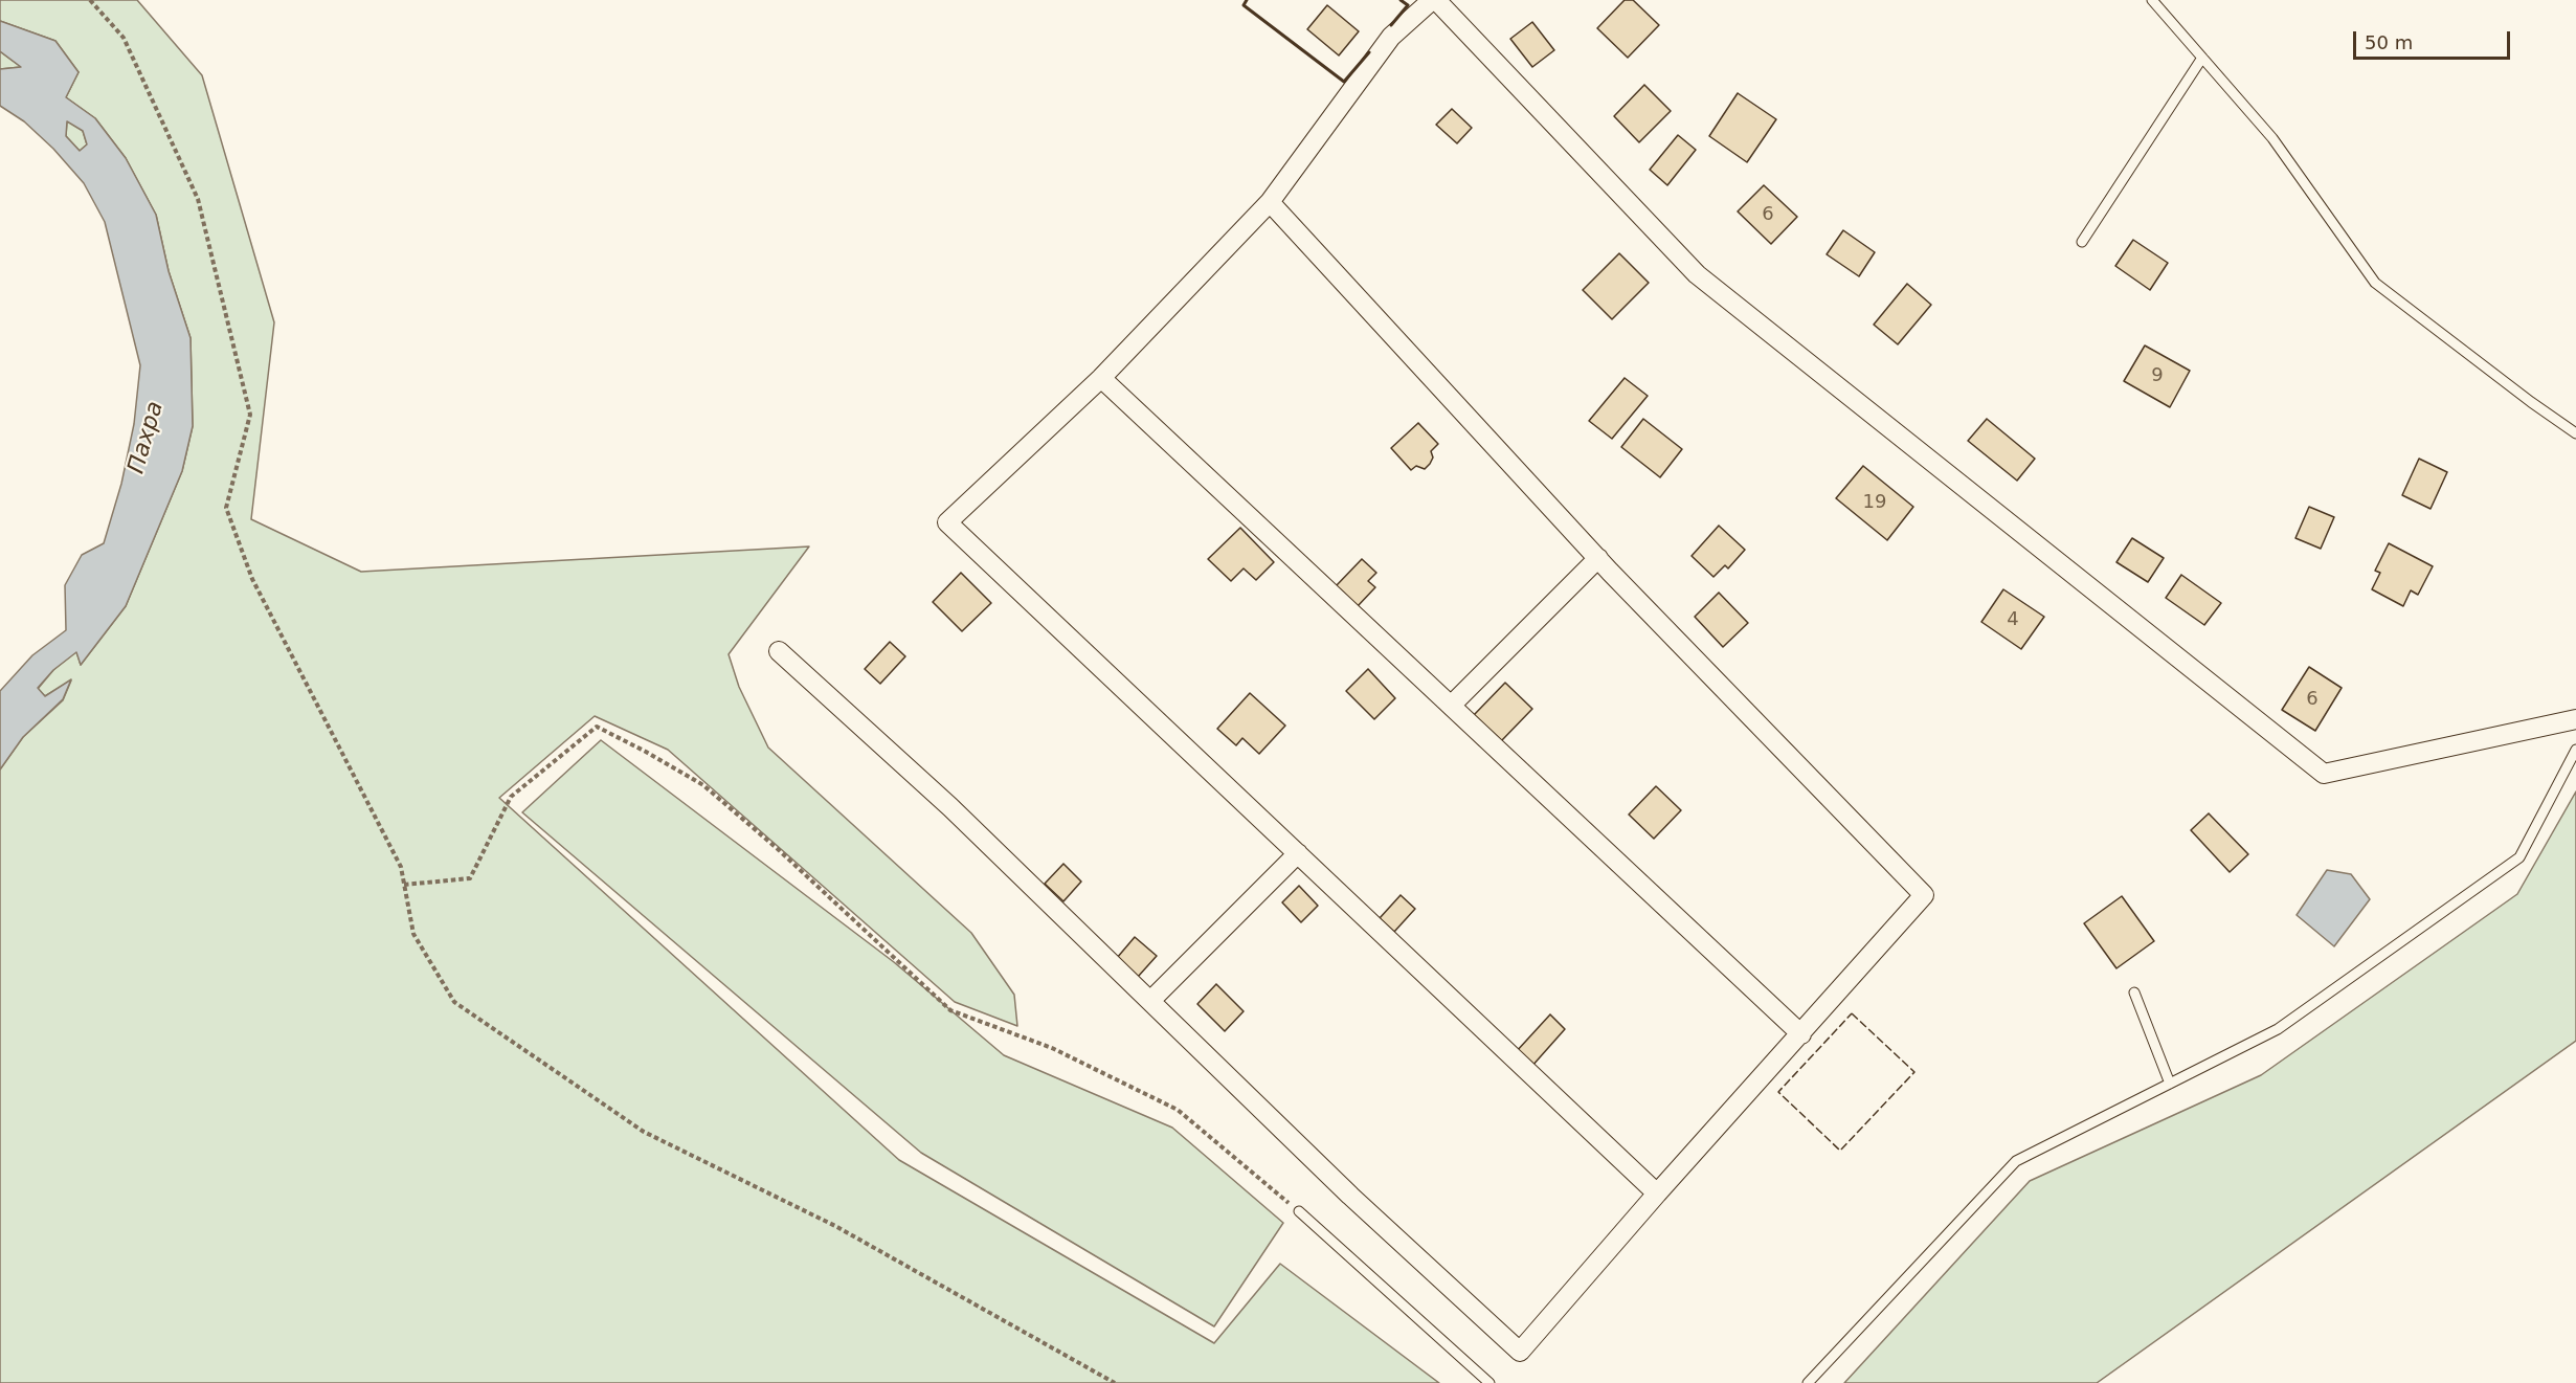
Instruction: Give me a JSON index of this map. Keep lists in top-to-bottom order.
{
  "water": ["Пахра"],
  "house_numbers": [
    "6",
    "9",
    "19",
    "4",
    "6"
  ],
  "scale_bar": "50 m"
}
